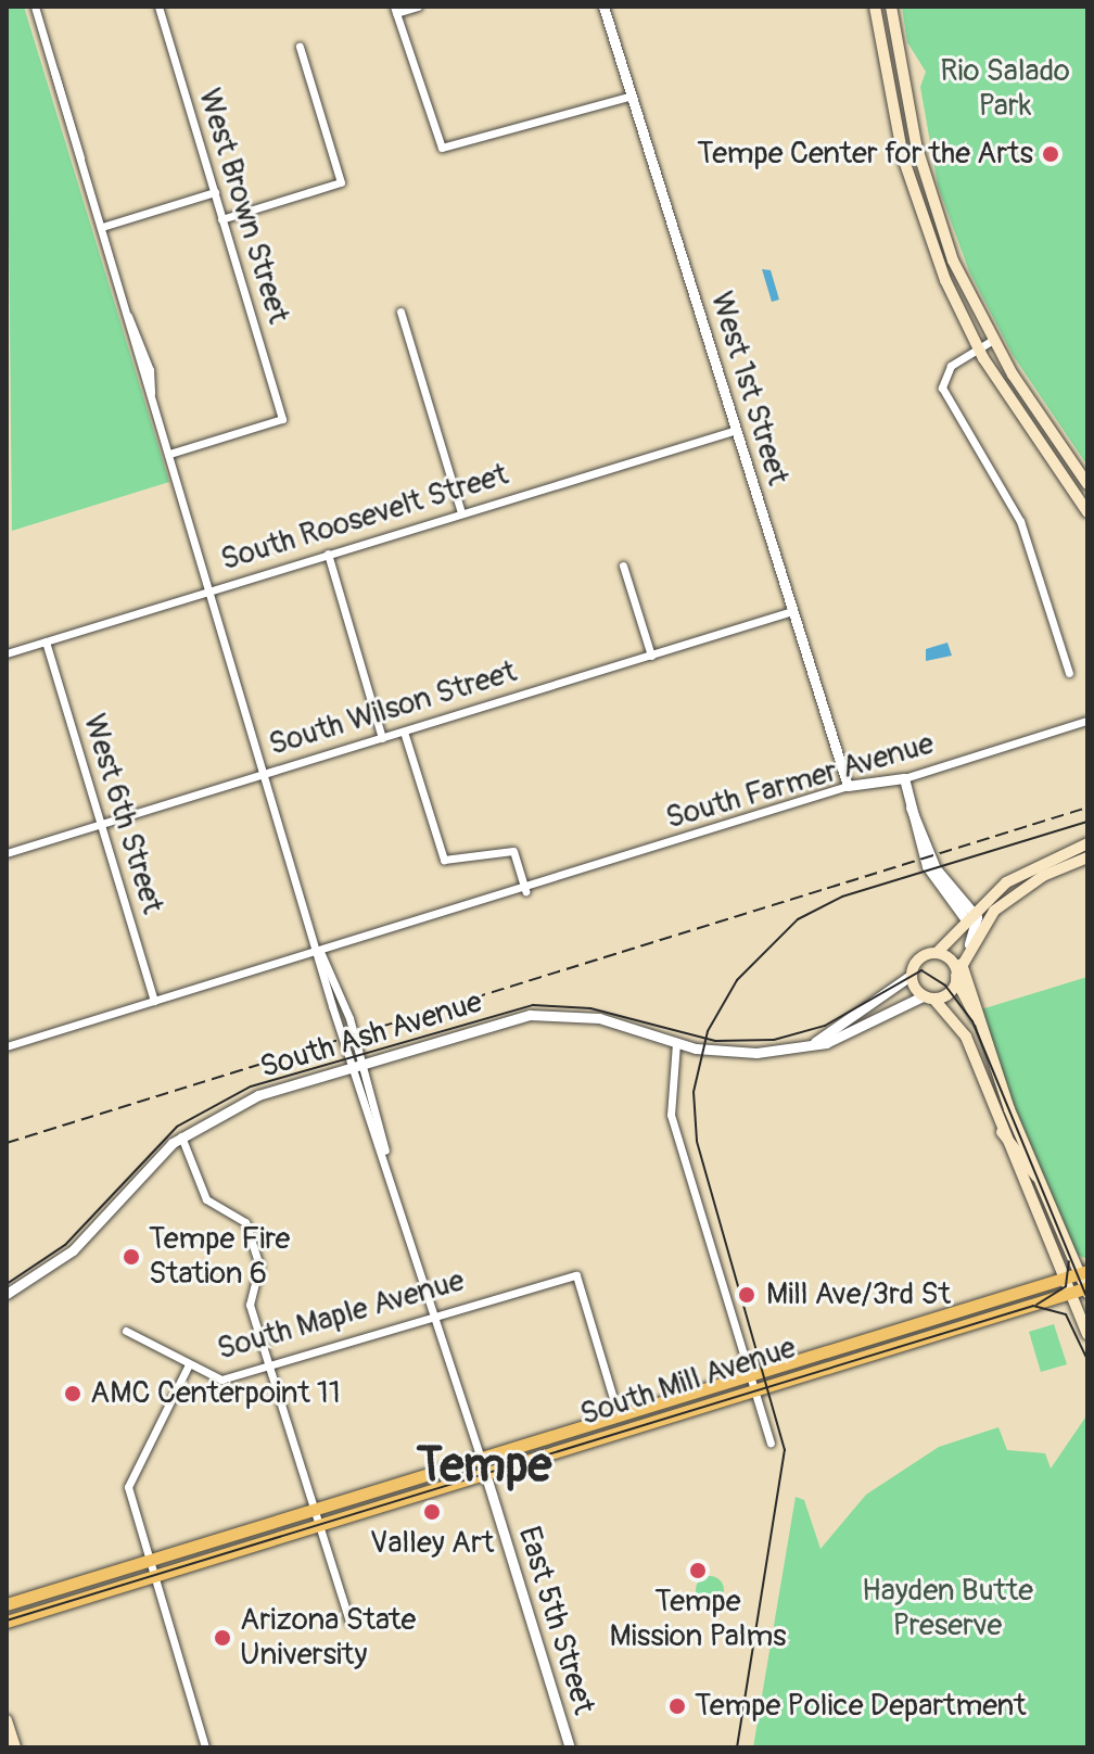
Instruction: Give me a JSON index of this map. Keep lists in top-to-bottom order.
{
  "streets": {
    "main road": ["South Mill Avenue"],
    "street": [
      "West Brown Street",
      "West 1st Street",
      "South Roosevelt Street",
      "South Wilson Street",
      "South Farmer Avenue",
      "West 6th Street",
      "South Ash Avenue",
      "South Maple Avenue",
      "East 5th Street"
    ]
  },
  "crossings": [
    ["West 1st Street", "South Roosevelt Street"],
    ["West 1st Street", "South Wilson Street"],
    ["West 1st Street", "South Farmer Avenue"],
    ["South Roosevelt Street", "West 6th Street"],
    ["South Wilson Street", "West 6th Street"],
    ["South Farmer Avenue", "West 6th Street"],
    ["South Maple Avenue", "South Mill Avenue"],
    ["South Mill Avenue", "East 5th Street"]
  ],
  "districts": ["Tempe"],
  "parks": ["Rio Salado Park", "Hayden Butte Preserve"],
  "places": [
    "Tempe Center for the Arts",
    "Tempe Fire Station 6",
    "Mill Ave/3rd St",
    "AMC Centerpoint 11",
    "Valley Art",
    "Tempe Mission Palms",
    "Arizona State University",
    "Tempe Police Department"
  ]
}
